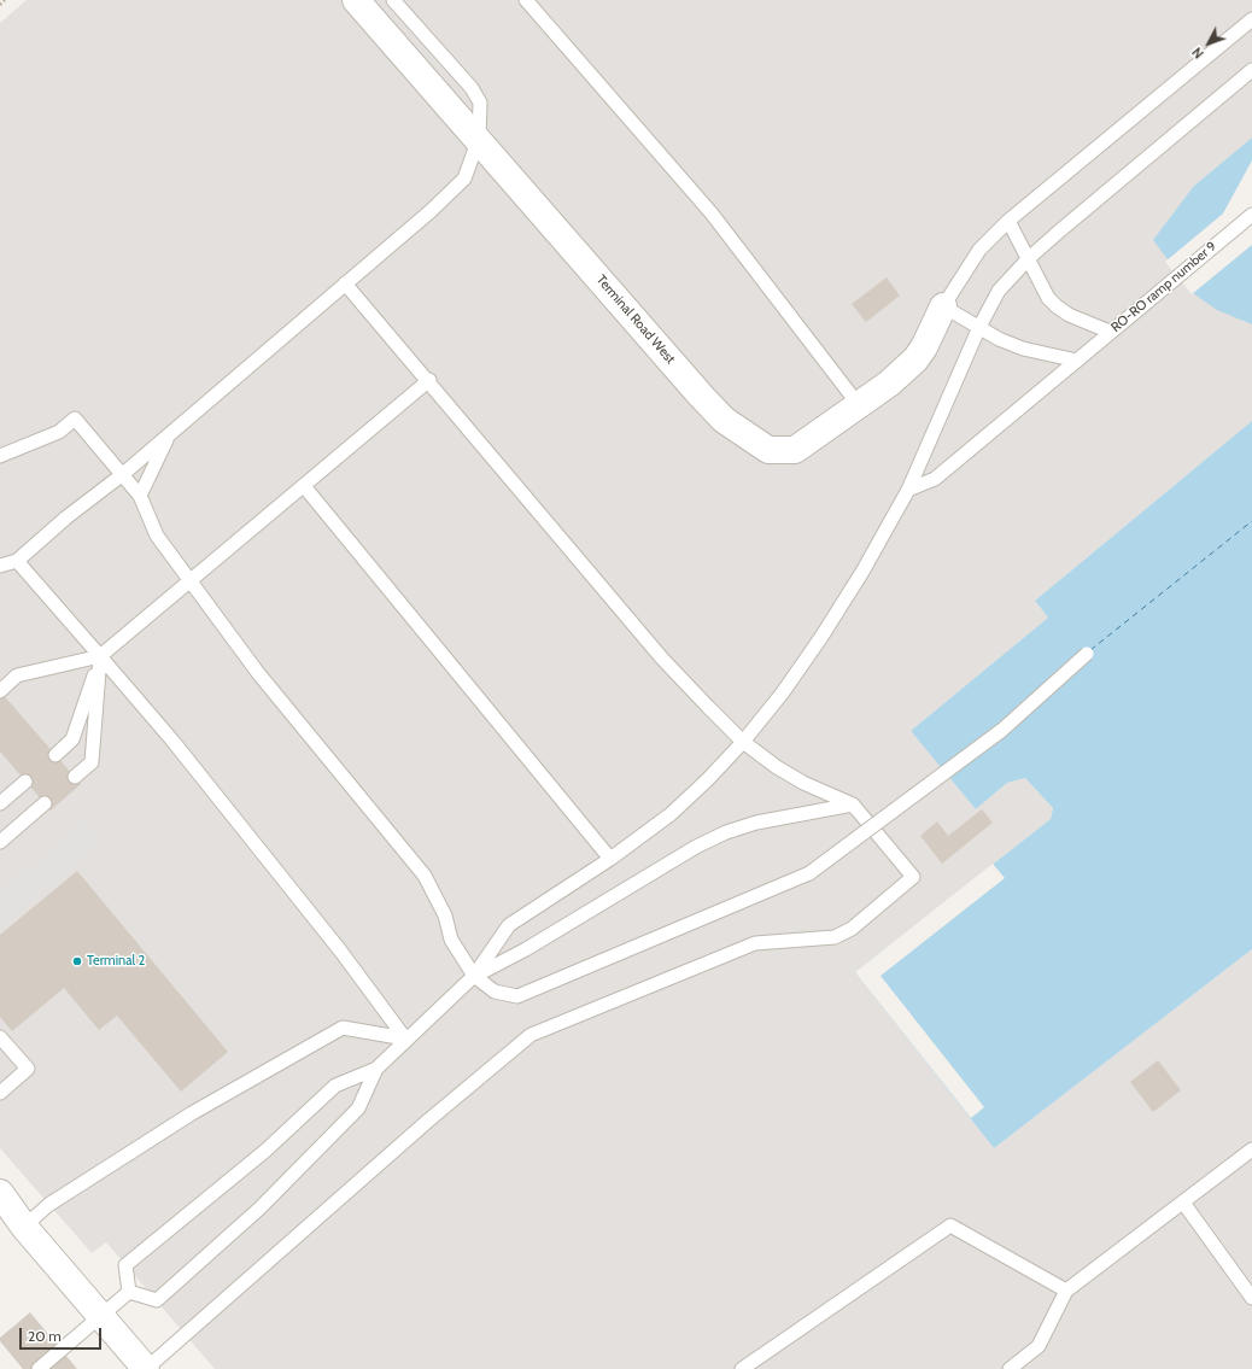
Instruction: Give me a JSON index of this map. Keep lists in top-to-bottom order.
{
  "streets": {
    "street": ["Terminal Road West"],
    "lane": ["RO-RO ramp number 9"]
  },
  "places": ["Terminal 2"],
  "scale_bar": "20 m",
  "north": "bottom left"
}
